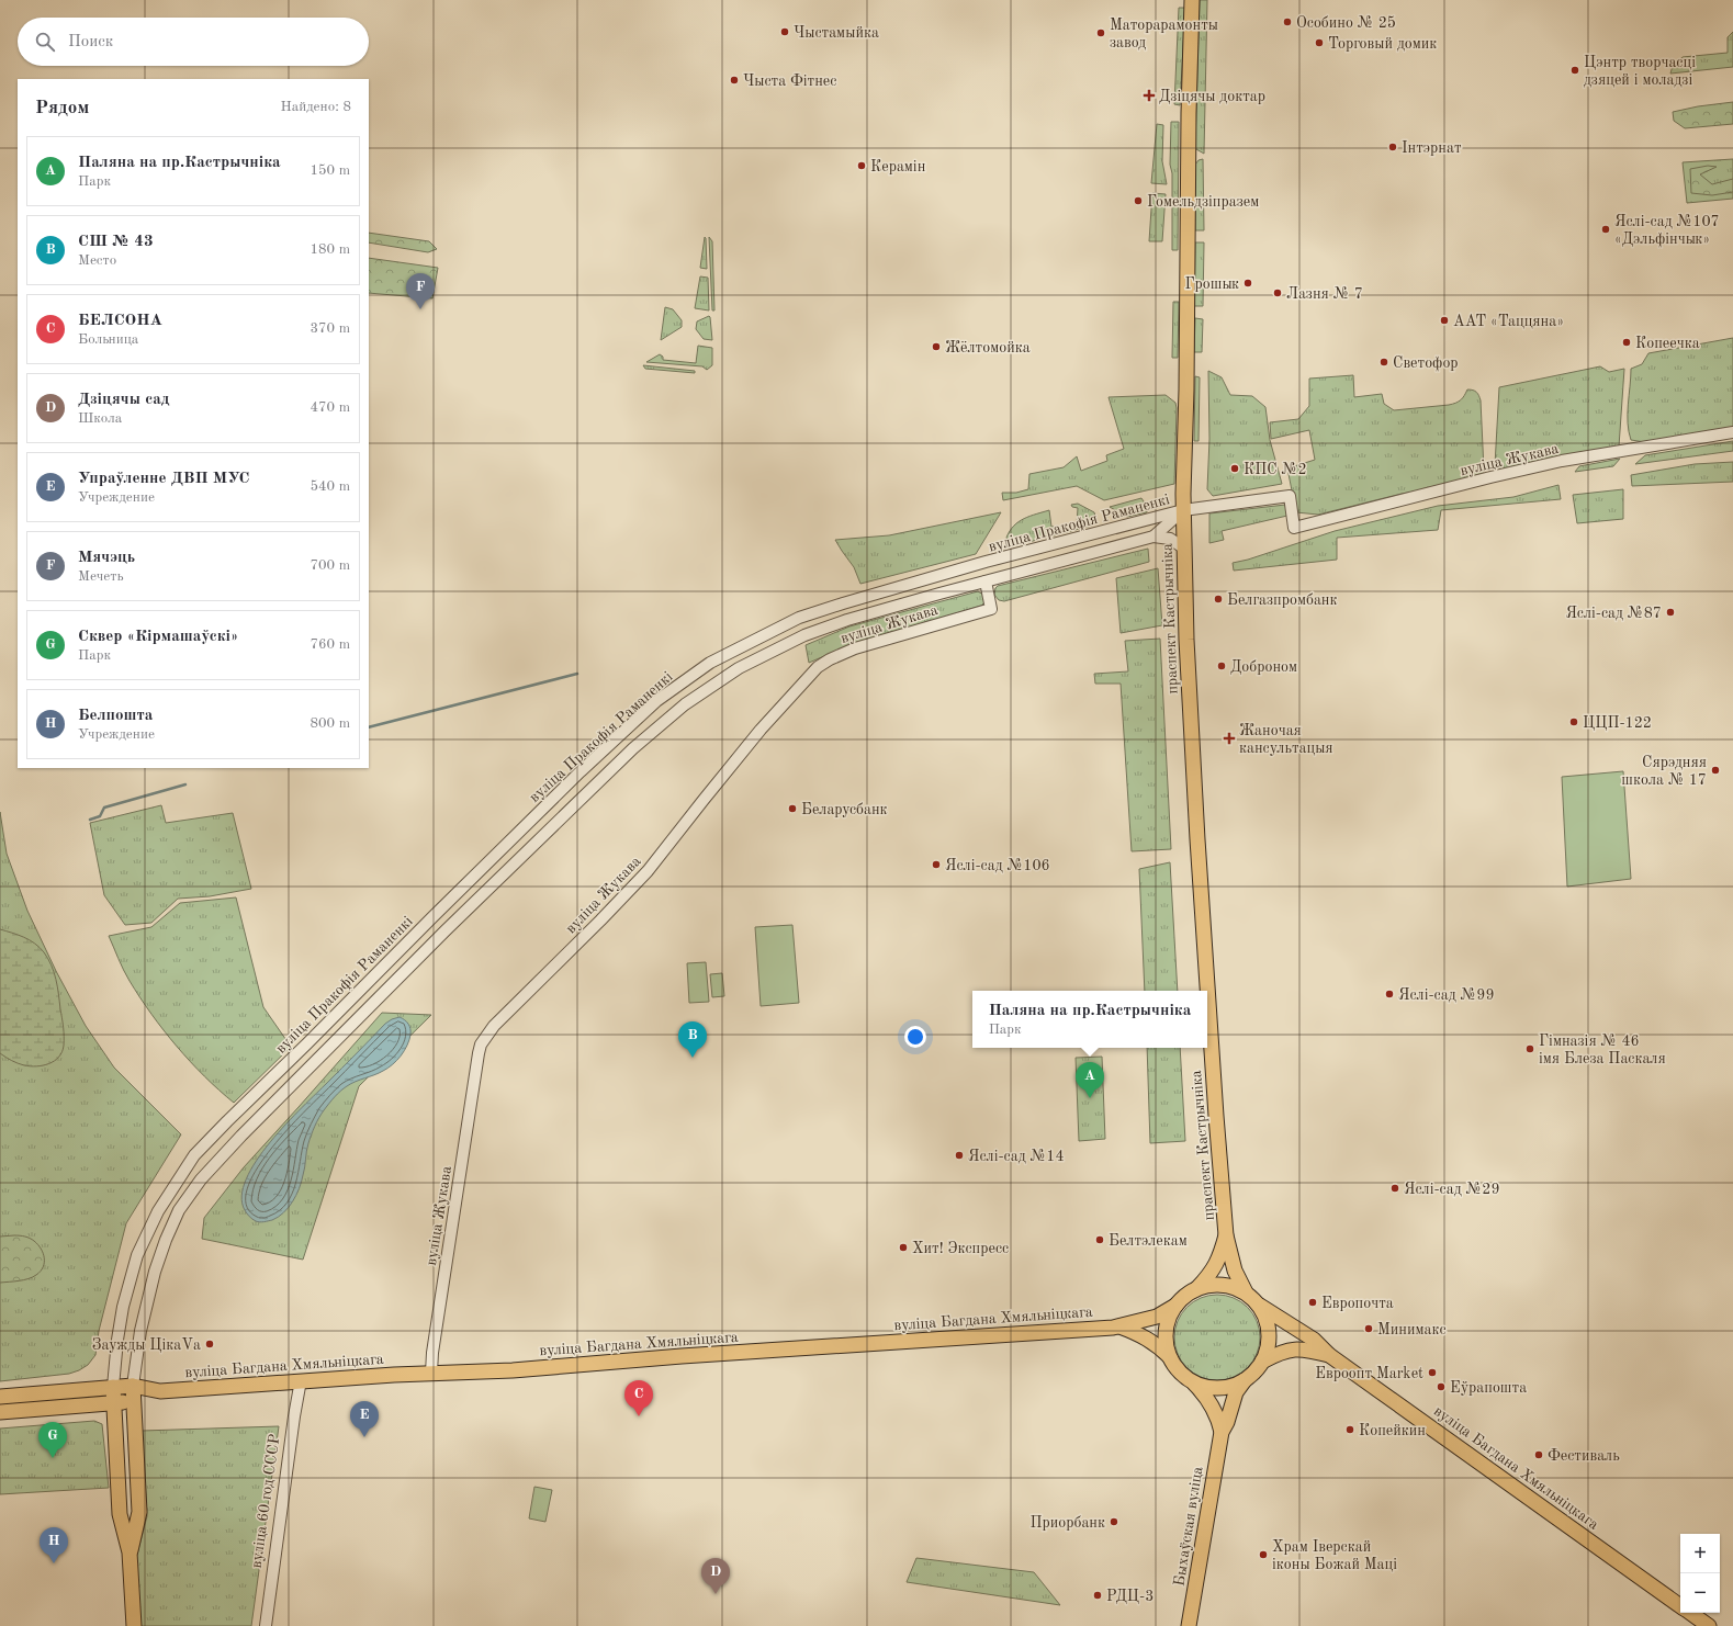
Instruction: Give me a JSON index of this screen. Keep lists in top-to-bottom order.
{
  "streets": {
    "main road": ["праспект Кастрычніка", "вуліца Багдана Хмяльніцкага", "Быхаўская вуліца"],
    "street": ["вуліца Жукава", "вуліца Пракофія Раманенкі", "вуліца 60 год СССР"]
  },
  "crossings": [
    ["вуліца Жукава", "вуліца Пракофія Раманенкі"],
    ["вуліца Жукава", "праспект Кастрычніка"],
    ["вуліца Жукава", "вуліца Багдана Хмяльніцкага"],
    ["вуліца Пракофія Раманенкі", "праспект Кастрычніка"],
    ["вуліца Пракофія Раманенкі", "вуліца Багдана Хмяльніцкага"],
    ["праспект Кастрычніка", "вуліца Багдана Хмяльніцкага"],
    ["праспект Кастрычніка", "Быхаўская вуліца"],
    ["вуліца Багдана Хмяльніцкага", "вуліца 60 год СССР"],
    ["вуліца Багдана Хмяльніцкага", "Быхаўская вуліца"]
  ],
  "places": {
    "other": [
      "Особино № 25",
      "Чыстамыйка",
      "Маторарамонты завод",
      "Торговый домик",
      "Цэнтр творчасці дзяцей і моладзі",
      "Чыста Фітнес",
      "Інтэрнат",
      "Керамін",
      "Гомельдзіпразем",
      "Яслі-сад №107 «Дэльфінчык»",
      "Грошык",
      "Лазня № 7",
      "ААТ «Таццяна»",
      "Копеечка",
      "Жёлтомойка",
      "Светофор",
      "КПС №2",
      "Белгазпромбанк",
      "Яслі-сад №87",
      "Доброном",
      "ЦЦП-122",
      "Сярэдняя школа № 17",
      "Беларусбанк",
      "Яслі-сад №106",
      "Яслі-сад №99",
      "Гімназія № 46 імя Блеза Паскаля",
      "Яслі-сад №14",
      "Яслі-сад №29",
      "Белтэлекам",
      "Хит! Экспресс",
      "Европочта",
      "Минимакс",
      "Заужды ЦікаVа",
      "Евроопт Market",
      "Еўрапошта",
      "Копейкин",
      "Фестиваль",
      "Приорбанк",
      "Храм Іверскай іконы Божай Маці",
      "РДЦ-3"
    ],
    "health": ["Дзіцячы доктар", "Жаночая кансультацыя"]
  },
  "page": {
    "search": "Поиск",
    "heading": ["Рядом", "Найдено: 8"],
    "list": [
      {
        "mark": "A",
        "name": "Паляна на пр.Кастрычніка",
        "note": "Парк",
        "value": "150 m"
      },
      {
        "mark": "B",
        "name": "СШ № 43",
        "note": "Место",
        "value": "180 m"
      },
      {
        "mark": "C",
        "name": "БЕЛСОНА",
        "note": "Больница",
        "value": "370 m"
      },
      {
        "mark": "D",
        "name": "Дзіцячы сад",
        "note": "Школа",
        "value": "470 m"
      },
      {
        "mark": "E",
        "name": "Упраўленне ДВП МУС",
        "note": "Учреждение",
        "value": "540 m"
      },
      {
        "mark": "F",
        "name": "Мячэць",
        "note": "Мечеть",
        "value": "700 m"
      },
      {
        "mark": "G",
        "name": "Сквер «Кірмашаўскі»",
        "note": "Парк",
        "value": "760 m"
      },
      {
        "mark": "H",
        "name": "Белпошта",
        "note": "Учреждение",
        "value": "800 m"
      }
    ],
    "pins": [
      "F",
      "B",
      "A",
      "C",
      "E",
      "G",
      "H",
      "D"
    ],
    "popup": ["Паляна на пр.Кастрычніка", "Парк"],
    "map_buttons": ["+", "−"]
  }
}
